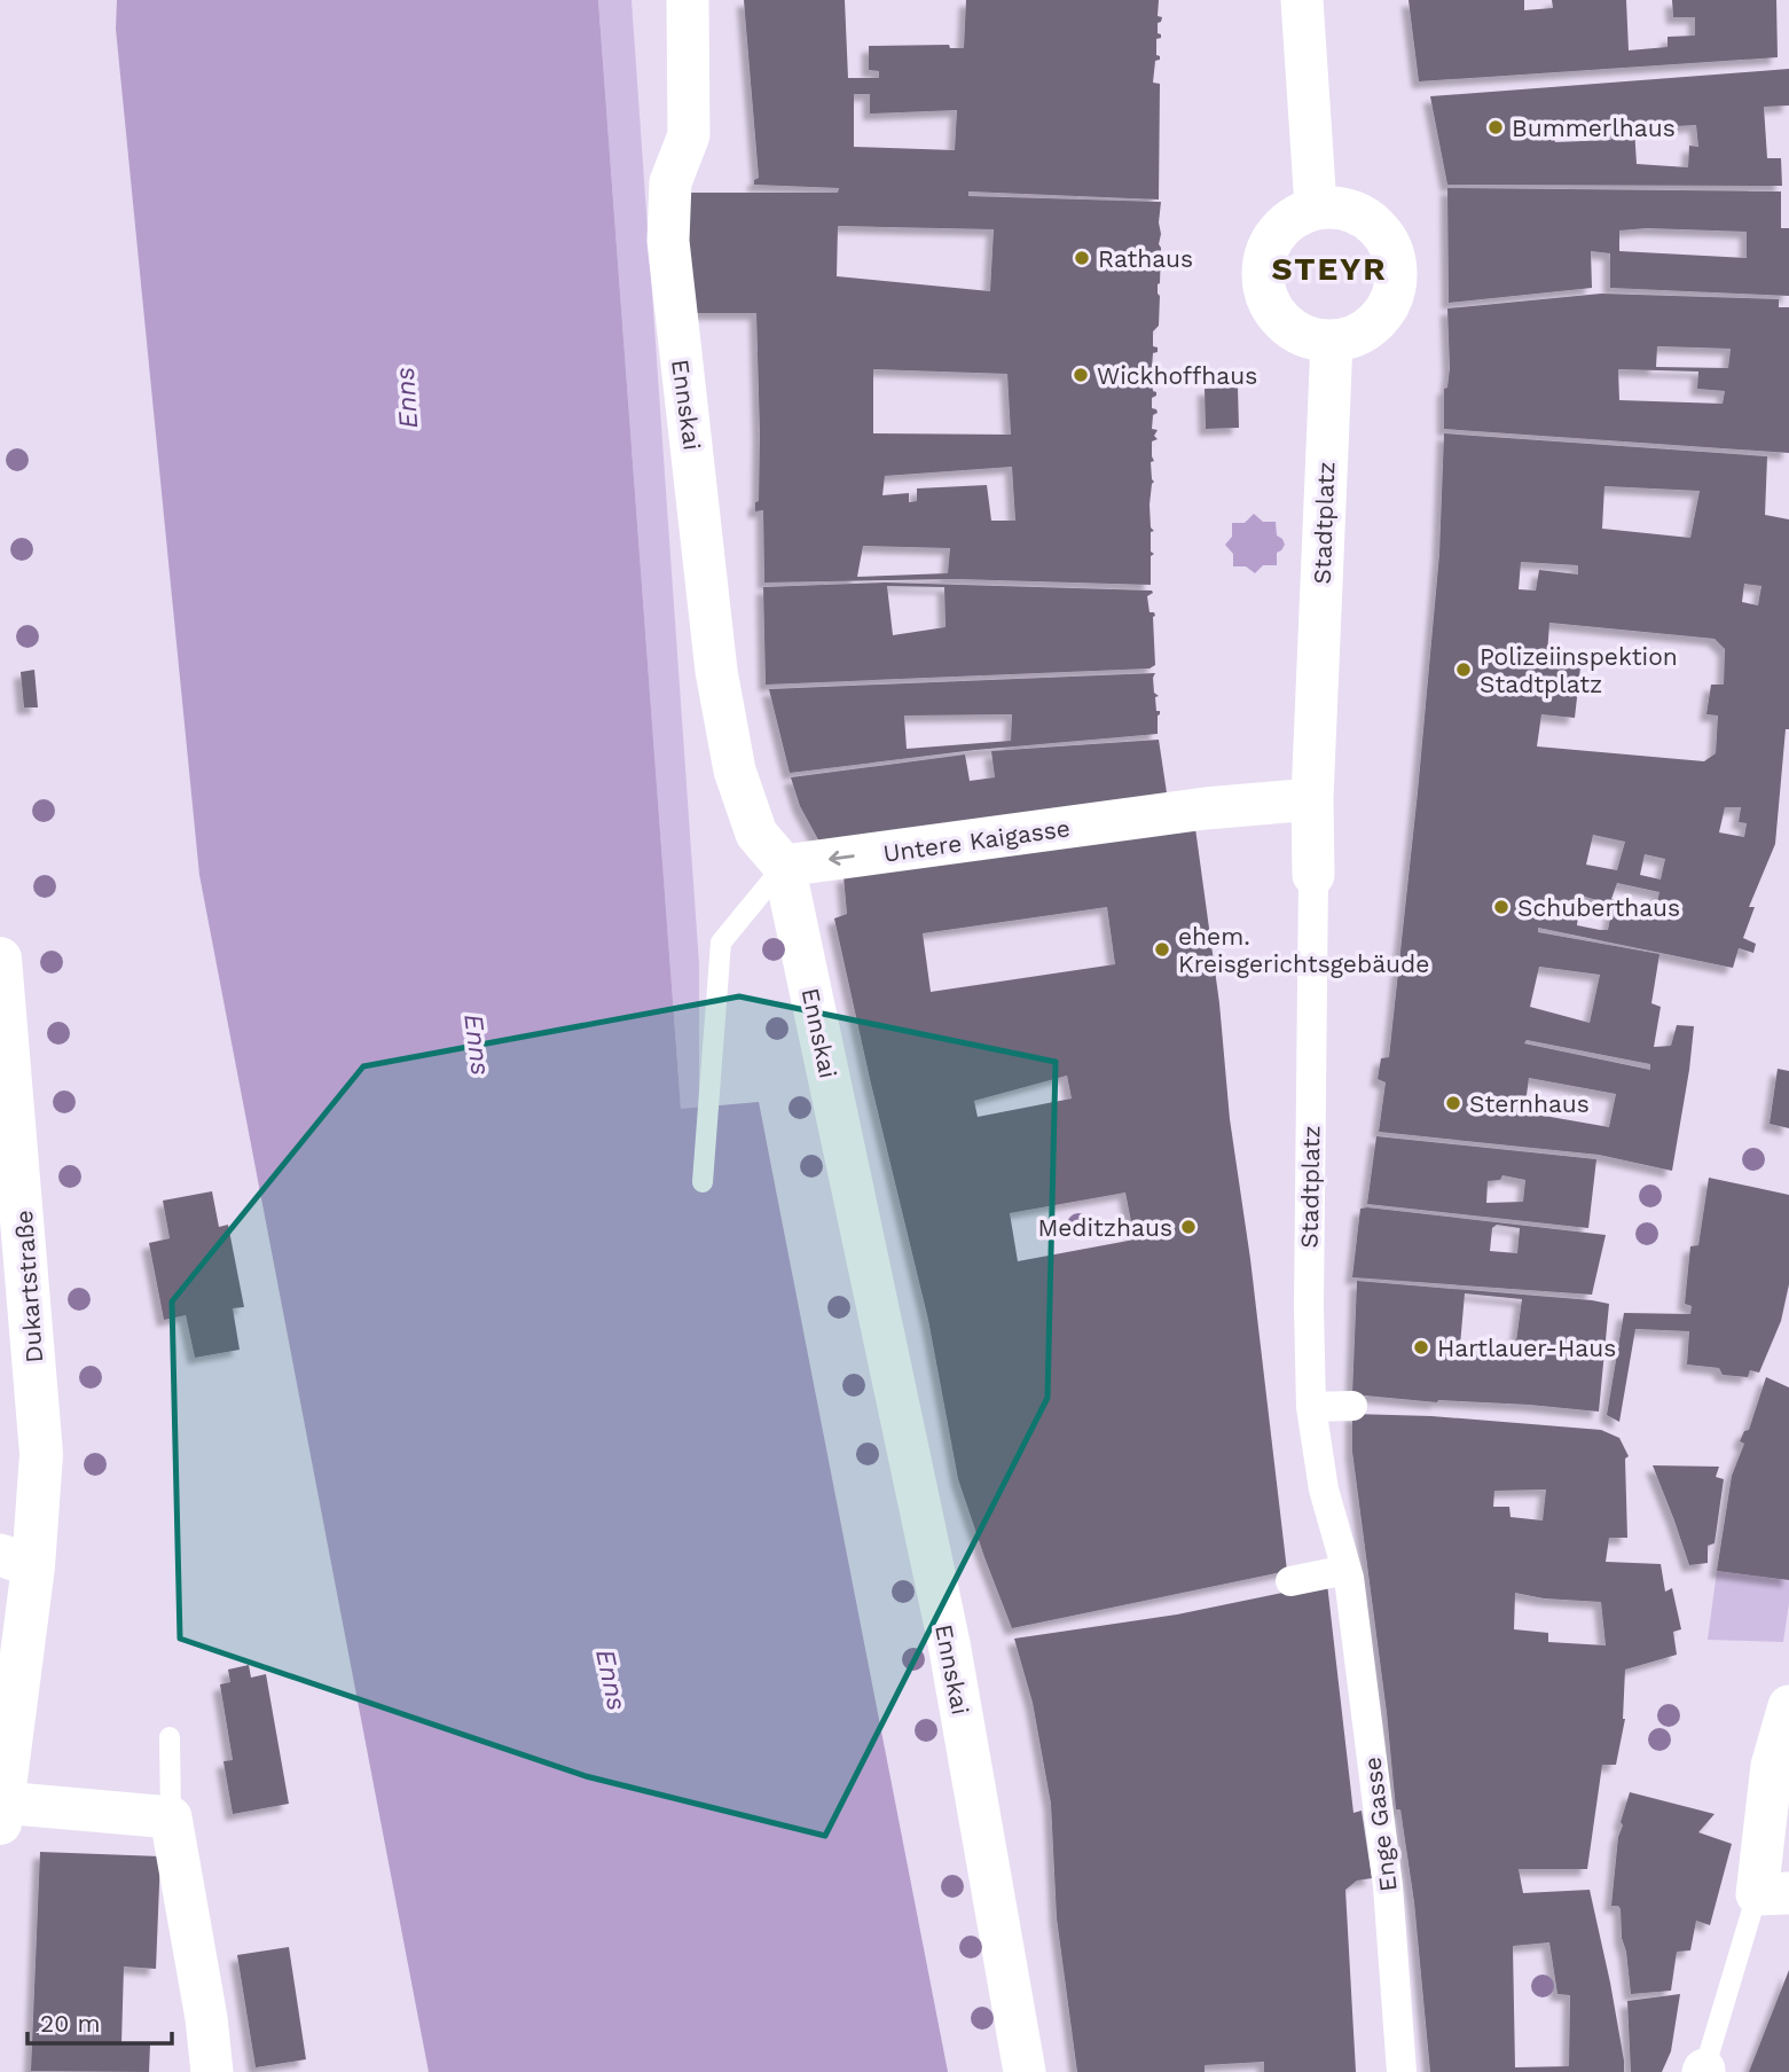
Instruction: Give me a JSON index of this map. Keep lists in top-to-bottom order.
{
  "streets": {
    "street": [
      "Ennskai",
      "Stadtplatz",
      "Untere Kaigasse",
      "Dukartstraße",
      "Enge Gasse"
    ]
  },
  "crossings": [
    ["Ennskai", "Untere Kaigasse"],
    ["Stadtplatz", "Untere Kaigasse"],
    ["Stadtplatz", "Enge Gasse"]
  ],
  "one_way": ["Untere Kaigasse"],
  "districts": ["STEYR"],
  "water": ["Enns"],
  "places": [
    "Bummerlhaus",
    "Rathaus",
    "Wickhoffhaus",
    "Polizeiinspektion Stadtplatz",
    "Schuberthaus",
    "ehem. Kreisgerichtsgebäude",
    "Sternhaus",
    "Meditzhaus",
    "Hartlauer-Haus"
  ],
  "scale_bar": "20 m"
}
